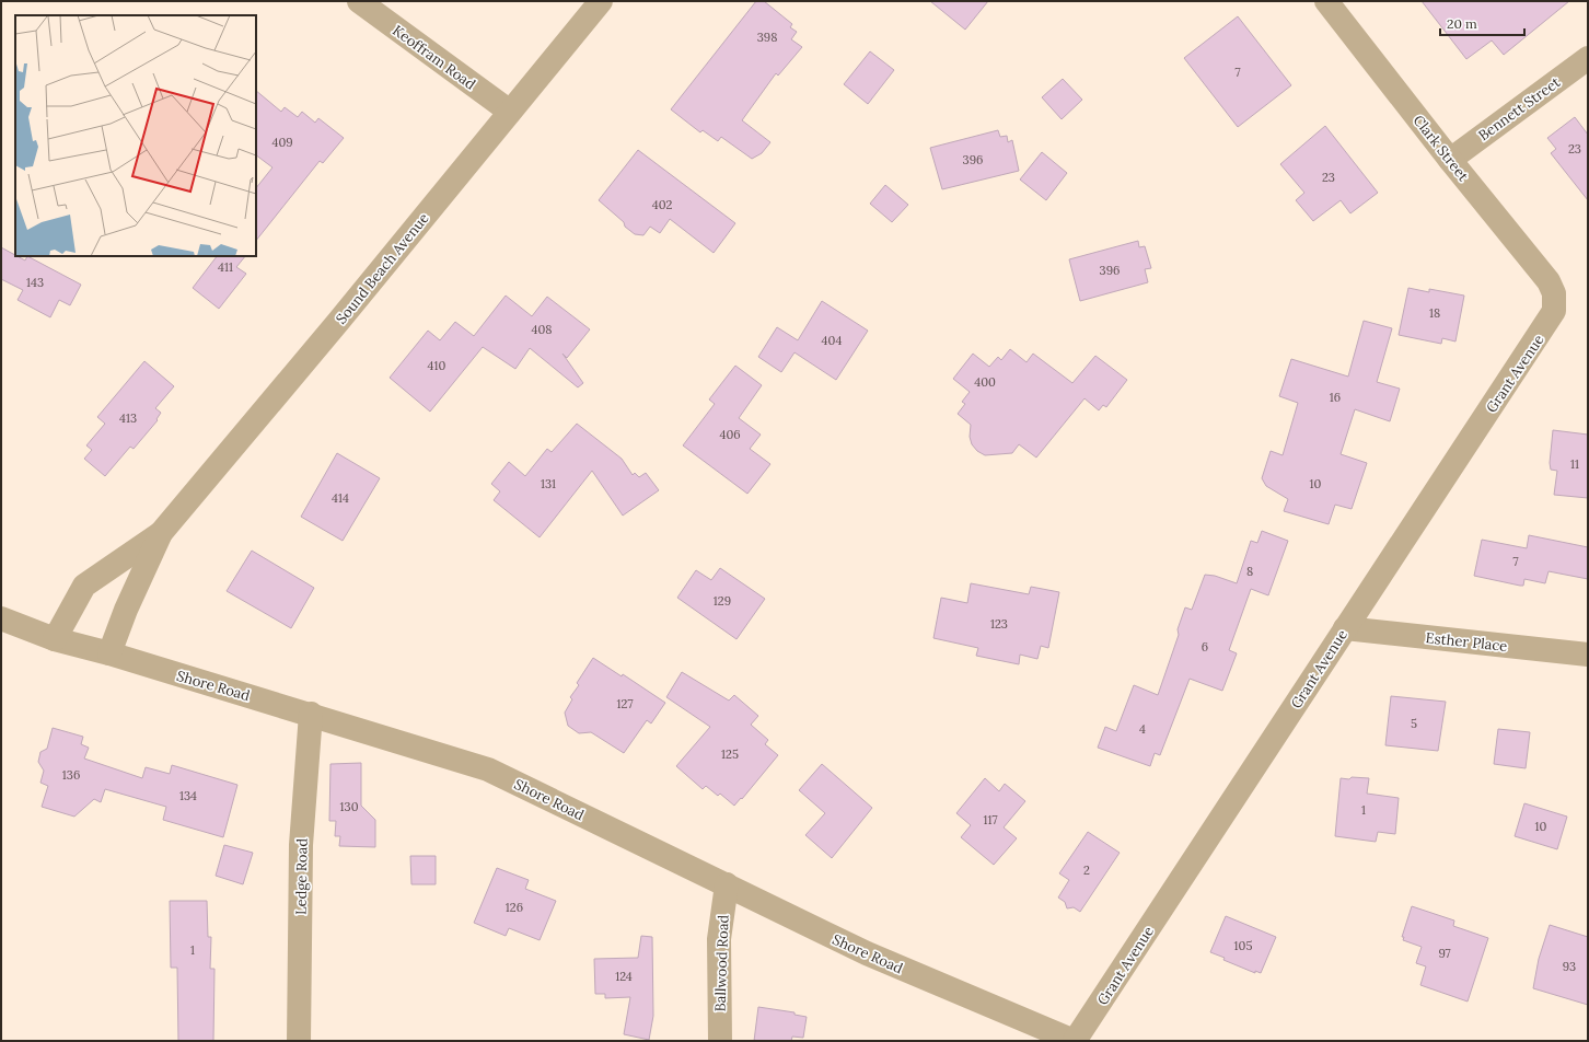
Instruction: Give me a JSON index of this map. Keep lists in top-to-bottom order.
{
  "streets": {
    "street": [
      "Keoffram Road",
      "Bennett Street",
      "Clark Street",
      "Sound Beach Avenue",
      "Grant Avenue",
      "Esther Place",
      "Shore Road",
      "Ledge Road",
      "Ballwood Road"
    ]
  },
  "crossings": [
    ["Keoffram Road", "Sound Beach Avenue"],
    ["Bennett Street", "Clark Street"],
    ["Clark Street", "Grant Avenue"],
    ["Sound Beach Avenue", "Shore Road"],
    ["Grant Avenue", "Esther Place"],
    ["Grant Avenue", "Shore Road"],
    ["Shore Road", "Ledge Road"],
    ["Shore Road", "Ballwood Road"]
  ],
  "house_numbers": [
    "398",
    "7",
    "409",
    "23",
    "396",
    "23",
    "402",
    "411",
    "396",
    "143",
    "18",
    "408",
    "404",
    "410",
    "400",
    "16",
    "413",
    "406",
    "11",
    "131",
    "10",
    "414",
    "7",
    "8",
    "129",
    "123",
    "6",
    "127",
    "5",
    "4",
    "125",
    "136",
    "134",
    "130",
    "1",
    "117",
    "10",
    "2",
    "126",
    "105",
    "1",
    "97",
    "93",
    "124"
  ],
  "scale_bar": "20 m"
}
